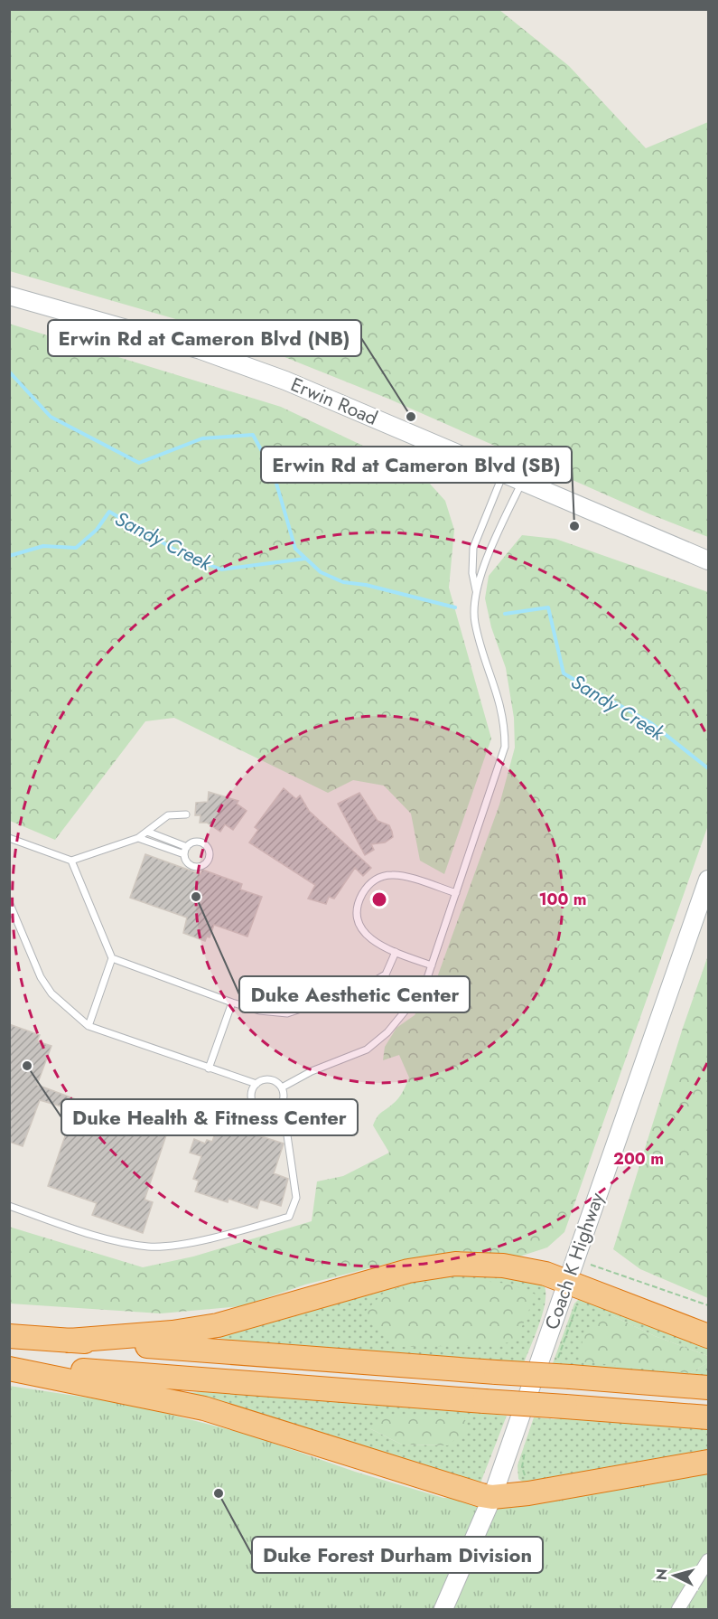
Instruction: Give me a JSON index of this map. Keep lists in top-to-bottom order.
{
  "streets": {
    "main road": ["Erwin Road", "Coach K Highway"]
  },
  "water": ["Sandy Creek"],
  "places": [
    "Erwin Rd at Cameron Blvd (NB)",
    "Erwin Rd at Cameron Blvd (SB)",
    "Duke Aesthetic Center",
    "Duke Health & Fitness Center",
    "Duke Forest Durham Division"
  ],
  "north": "left",
  "rings": ["100 m", "200 m"]
}
